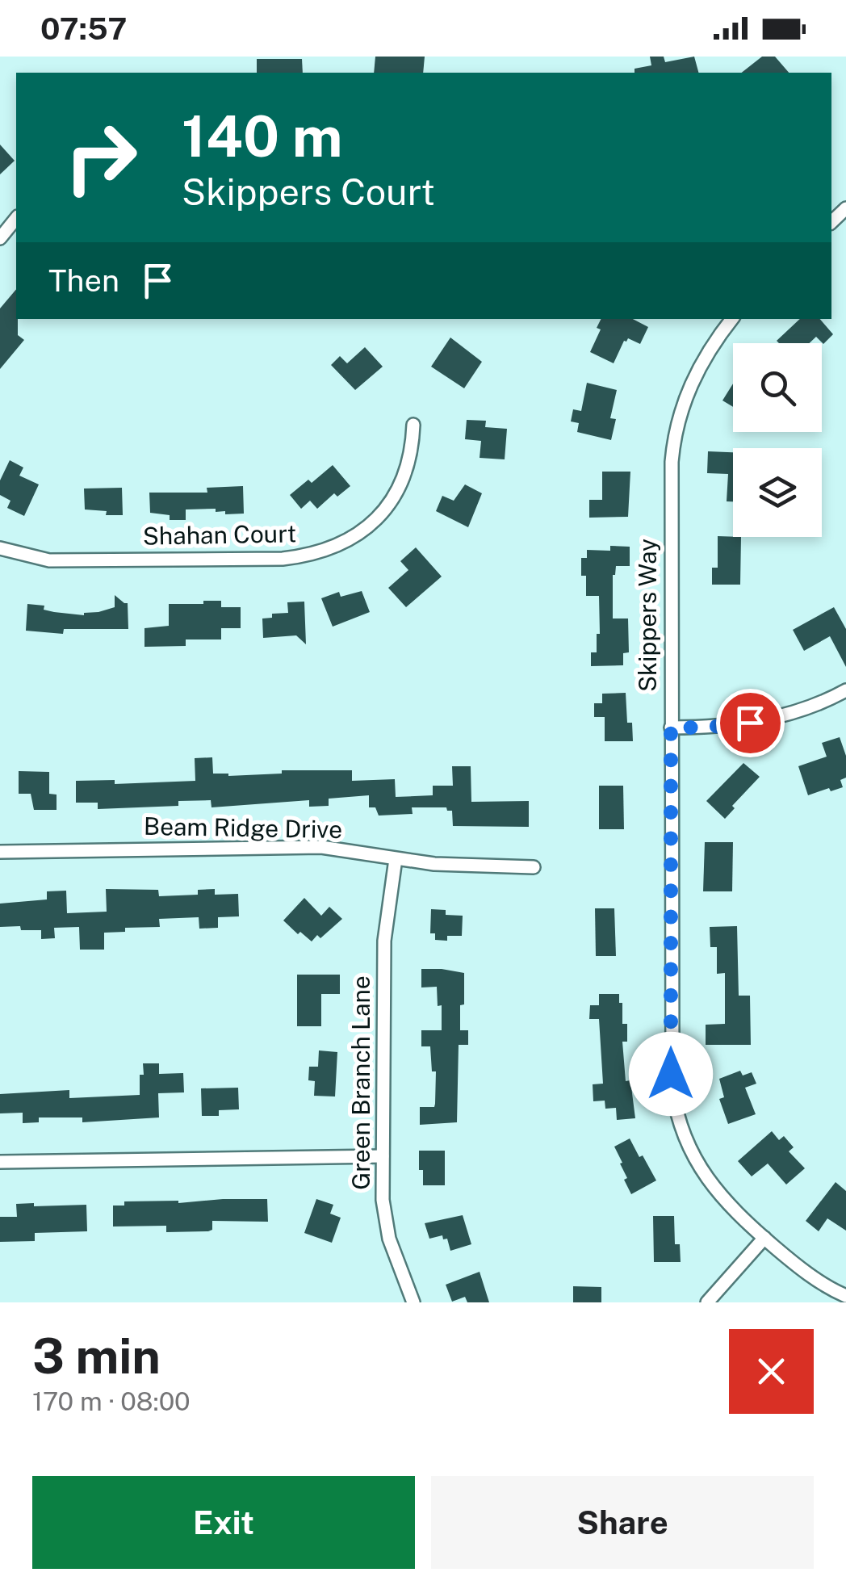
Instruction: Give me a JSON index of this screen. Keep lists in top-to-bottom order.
{
  "streets": {
    "street": [
      "Shahan Court",
      "Skippers Way",
      "Beam Ridge Drive",
      "Green Branch Lane"
    ]
  },
  "crossings": [
    ["Beam Ridge Drive", "Green Branch Lane"]
  ],
  "page": {
    "status": "07:57",
    "turn": ["140 m", "Skippers Court"],
    "then": "Then",
    "heading": ["3 min", "170 m · 08:00"],
    "buttons": ["Exit", "Share"]
  }
}
